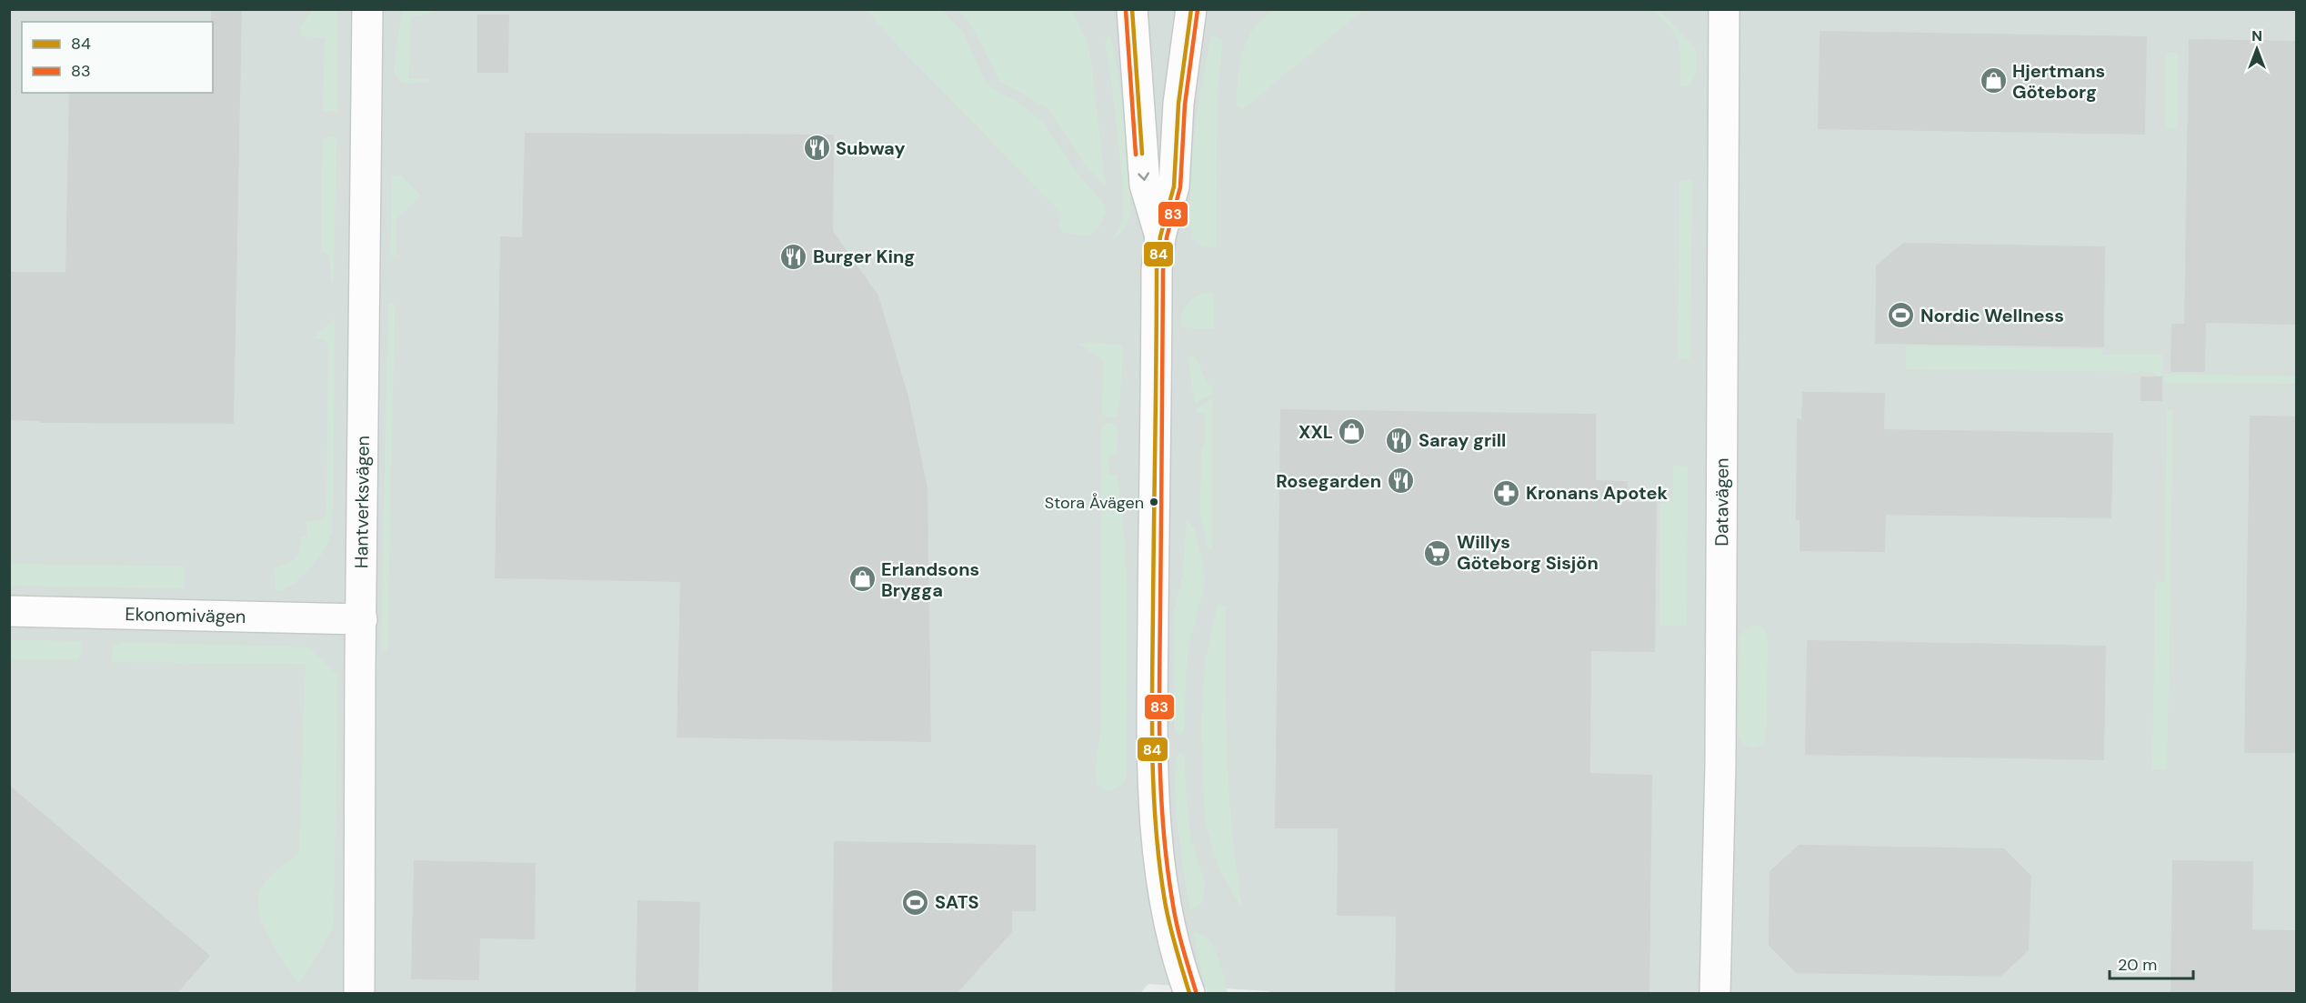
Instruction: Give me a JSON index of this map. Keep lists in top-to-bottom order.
{
  "streets": {
    "street": ["Hantverksvägen", "Datavägen", "Ekonomivägen"]
  },
  "crossings": [
    ["Hantverksvägen", "Ekonomivägen"]
  ],
  "places": {
    "shop": ["Hjertmans Göteborg", "XXL", "Erlandsons Brygga"],
    "restaurant": [
      "Subway",
      "Burger King",
      "Saray grill",
      "Rosegarden"
    ],
    "sports": ["Nordic Wellness", "SATS"],
    "pharmacy": ["Kronans Apotek"],
    "other": ["Stora Åvägen"],
    "supermarket": ["Willys Göteborg Sisjön"]
  },
  "lines": ["transit line 84", "transit line 83"],
  "legend": ["84", "83"],
  "scale_bar": "20 m",
  "north": "top"
}
